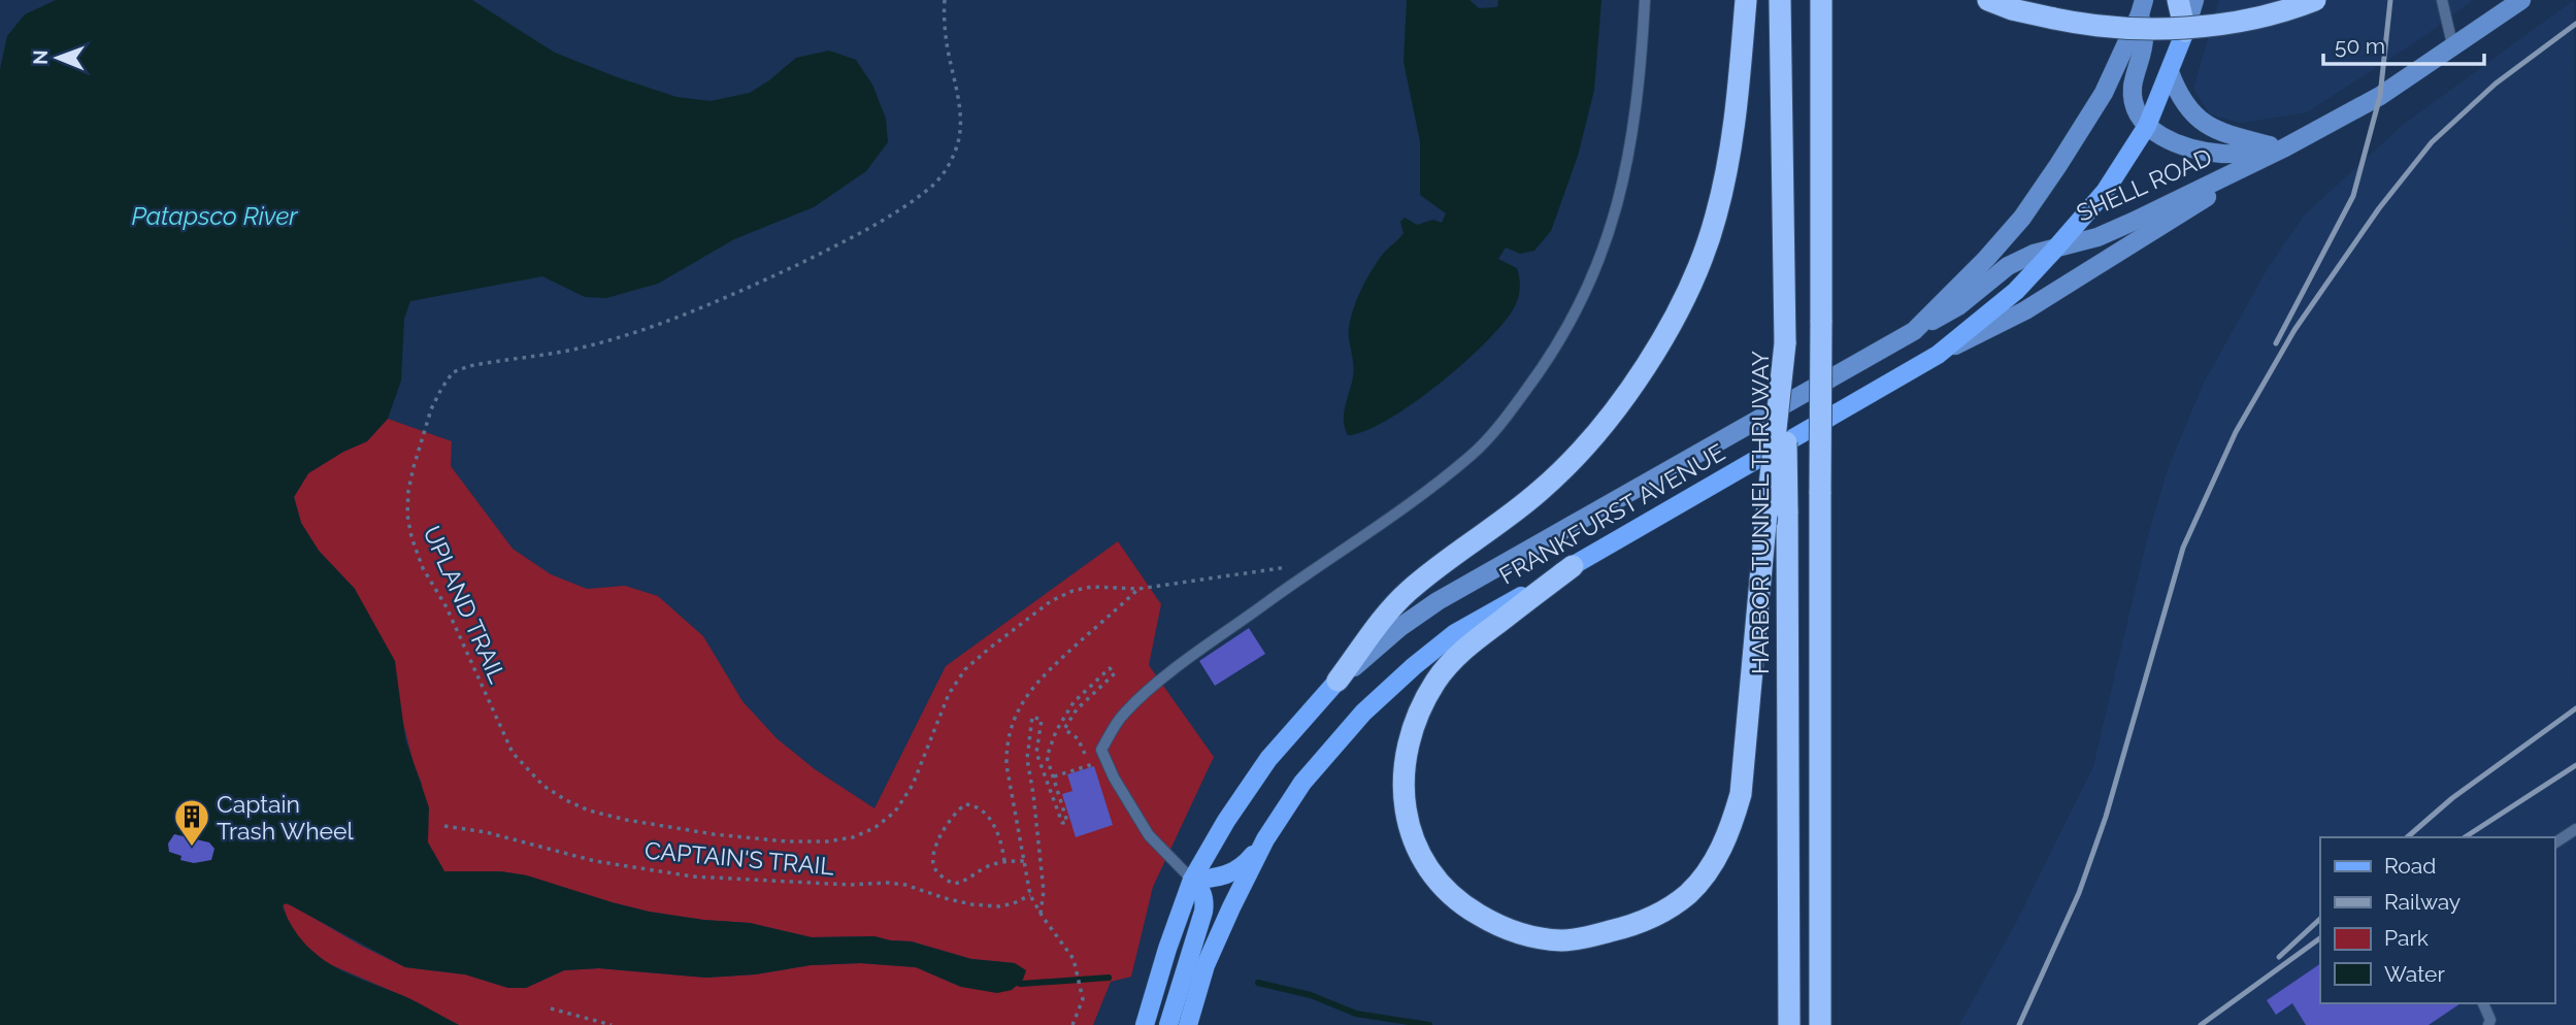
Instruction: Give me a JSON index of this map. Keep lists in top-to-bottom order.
{
  "streets": {
    "highway": ["HARBOR TUNNEL THRUWAY"],
    "main road": ["SHELL ROAD", "FRANKFURST AVENUE"],
    "path": ["UPLAND TRAIL", "CAPTAIN'S TRAIL"]
  },
  "crossings": [
    ["SHELL ROAD", "FRANKFURST AVENUE"]
  ],
  "water": ["Patapsco River"],
  "places": {
    "building": ["Captain Trash Wheel"]
  },
  "legend": [
    "Road",
    "Railway",
    "Park",
    "Water"
  ],
  "scale_bar": "50 m",
  "north": "left"
}
